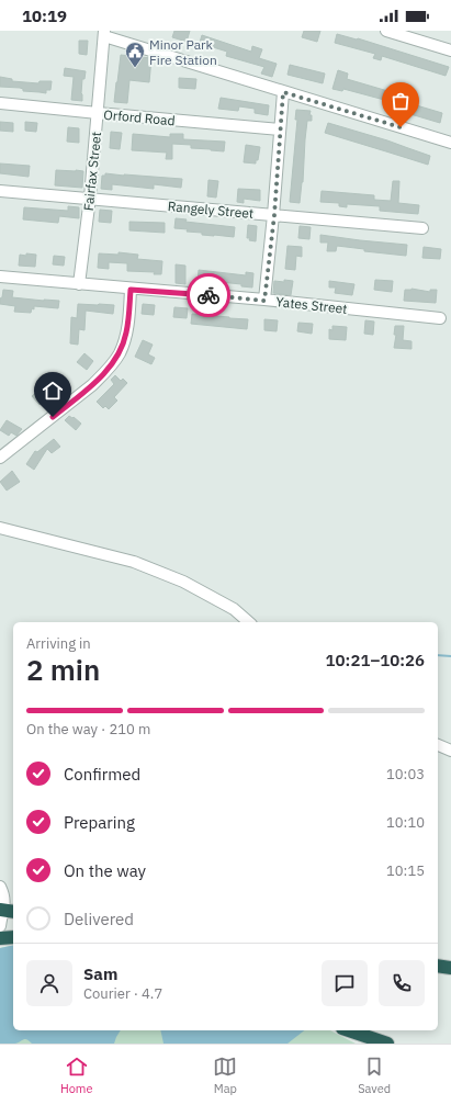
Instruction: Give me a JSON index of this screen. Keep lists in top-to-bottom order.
{
  "streets": {
    "street": [
      "Orford Road",
      "Fairfax Street",
      "Rangely Street",
      "Yates Street"
    ]
  },
  "crossings": [
    ["Orford Road", "Fairfax Street"],
    ["Fairfax Street", "Rangely Street"],
    ["Fairfax Street", "Yates Street"]
  ],
  "places": {
    "public building": ["Minor Park Fire Station"]
  },
  "page": {
    "status": "10:19",
    "heading": ["2 min", "Arriving in", "10:21–10:26"],
    "panel": ["Sam", "Courier · 4.7"],
    "bar": "On the way · 210 m",
    "list": [
      ["Confirmed", "10:03"],
      ["Preparing", "10:10"],
      ["On the way", "10:15"],
      "Delivered"
    ],
    "tabs": ["Home", "Map", "Saved"]
  }
}
